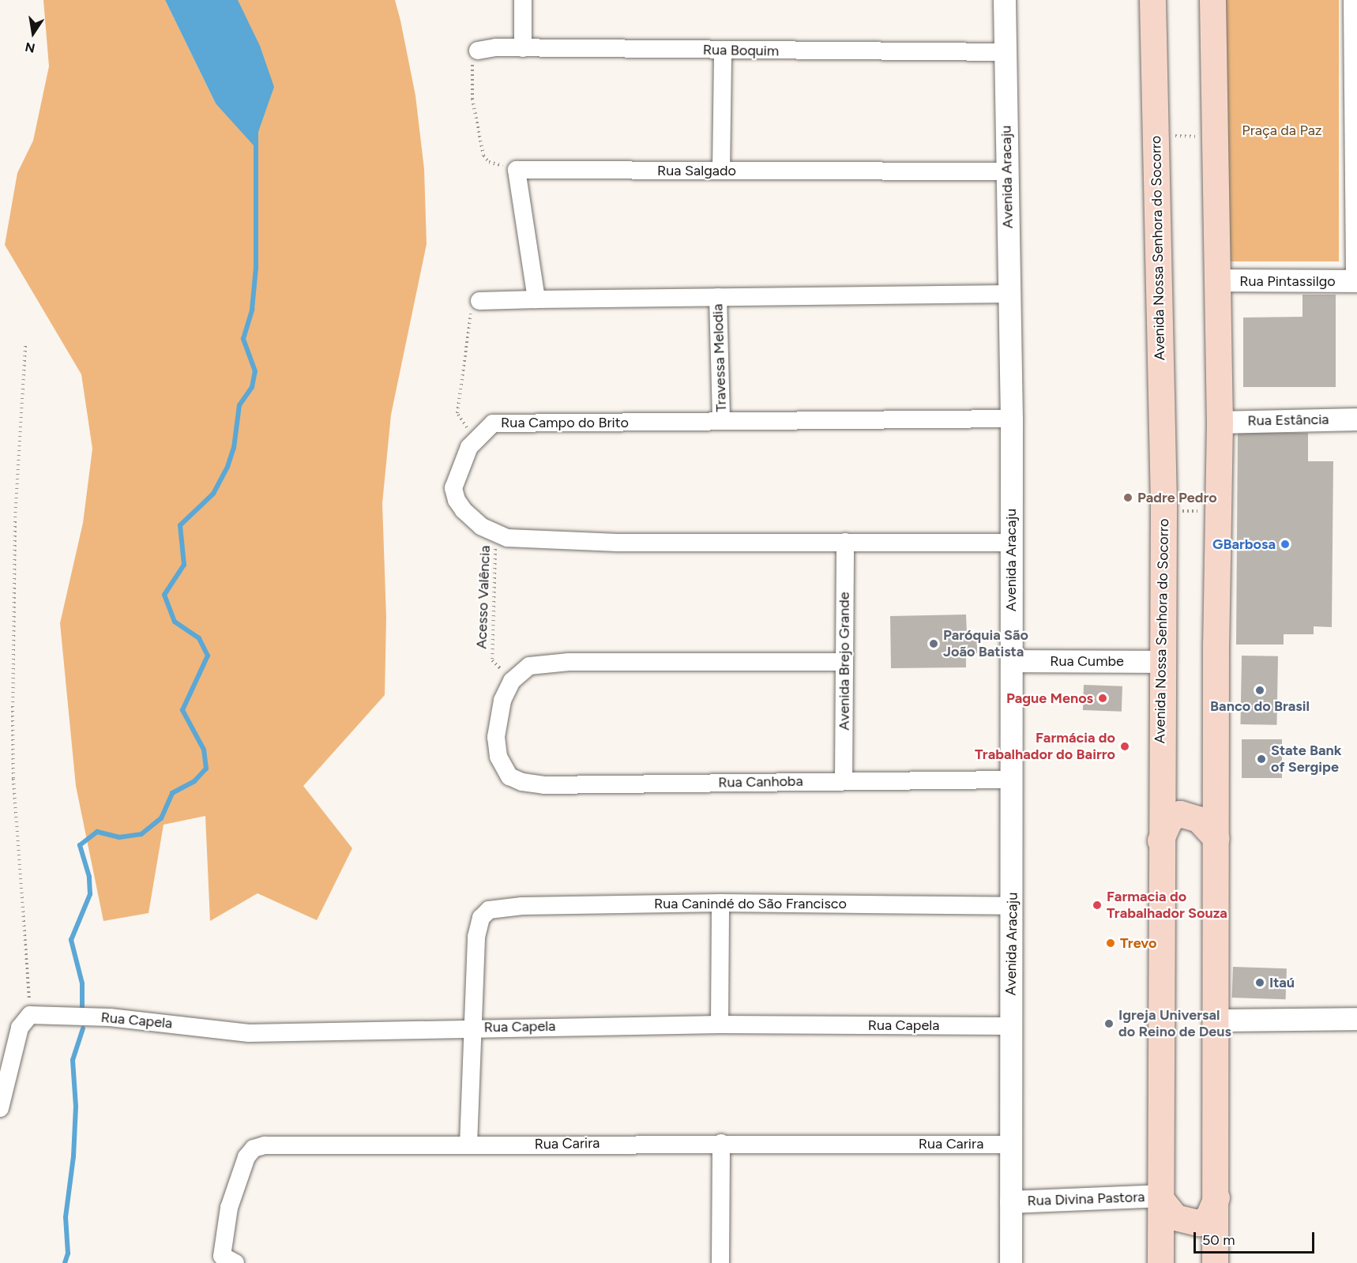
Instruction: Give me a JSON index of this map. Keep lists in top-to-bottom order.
{
  "streets": {
    "main road": ["Avenida Nossa Senhora do Socorro"],
    "street": [
      "Rua Boquim",
      "Rua Salgado",
      "Avenida Aracaju",
      "Rua Pintassilgo",
      "Travessa Melodia",
      "Rua Estância",
      "Rua Campo do Brito",
      "Avenida Brejo Grande",
      "Rua Cumbe",
      "Rua Canhoba",
      "Rua Canindé do São Francisco",
      "Rua Capela",
      "Rua Carira",
      "Rua Divina Pastora"
    ],
    "path": ["Acesso Valência"]
  },
  "crossings": [
    ["Rua Boquim", "Avenida Aracaju"],
    ["Rua Salgado", "Avenida Aracaju"],
    ["Avenida Aracaju", "Rua Campo do Brito"],
    ["Avenida Aracaju", "Rua Cumbe"],
    ["Avenida Aracaju", "Rua Canhoba"],
    ["Avenida Aracaju", "Rua Canindé do São Francisco"],
    ["Avenida Aracaju", "Rua Capela"],
    ["Avenida Aracaju", "Rua Carira"],
    ["Avenida Aracaju", "Rua Divina Pastora"],
    ["Avenida Nossa Senhora do Socorro", "Rua Cumbe"],
    ["Avenida Nossa Senhora do Socorro", "Rua Divina Pastora"],
    ["Travessa Melodia", "Rua Campo do Brito"],
    ["Rua Campo do Brito", "Acesso Valência"],
    ["Rua Campo do Brito", "Avenida Brejo Grande"],
    ["Acesso Valência", "Rua Canhoba"],
    ["Avenida Brejo Grande", "Rua Canhoba"],
    ["Rua Canindé do São Francisco", "Rua Capela"]
  ],
  "parks": ["Praça da Paz"],
  "places": [
    "Padre Pedro",
    "GBarbosa",
    "Paróquia São João Batista",
    "Banco do Brasil",
    "Pague Menos",
    "Farmácia do Trabalhador do Bairro",
    "State Bank of Sergipe",
    "Farmacia do Trabalhador Souza",
    "Trevo",
    "Itaú",
    "Igreja Universal do Reino de Deus"
  ],
  "scale_bar": "50 m",
  "north": "bottom"
}
